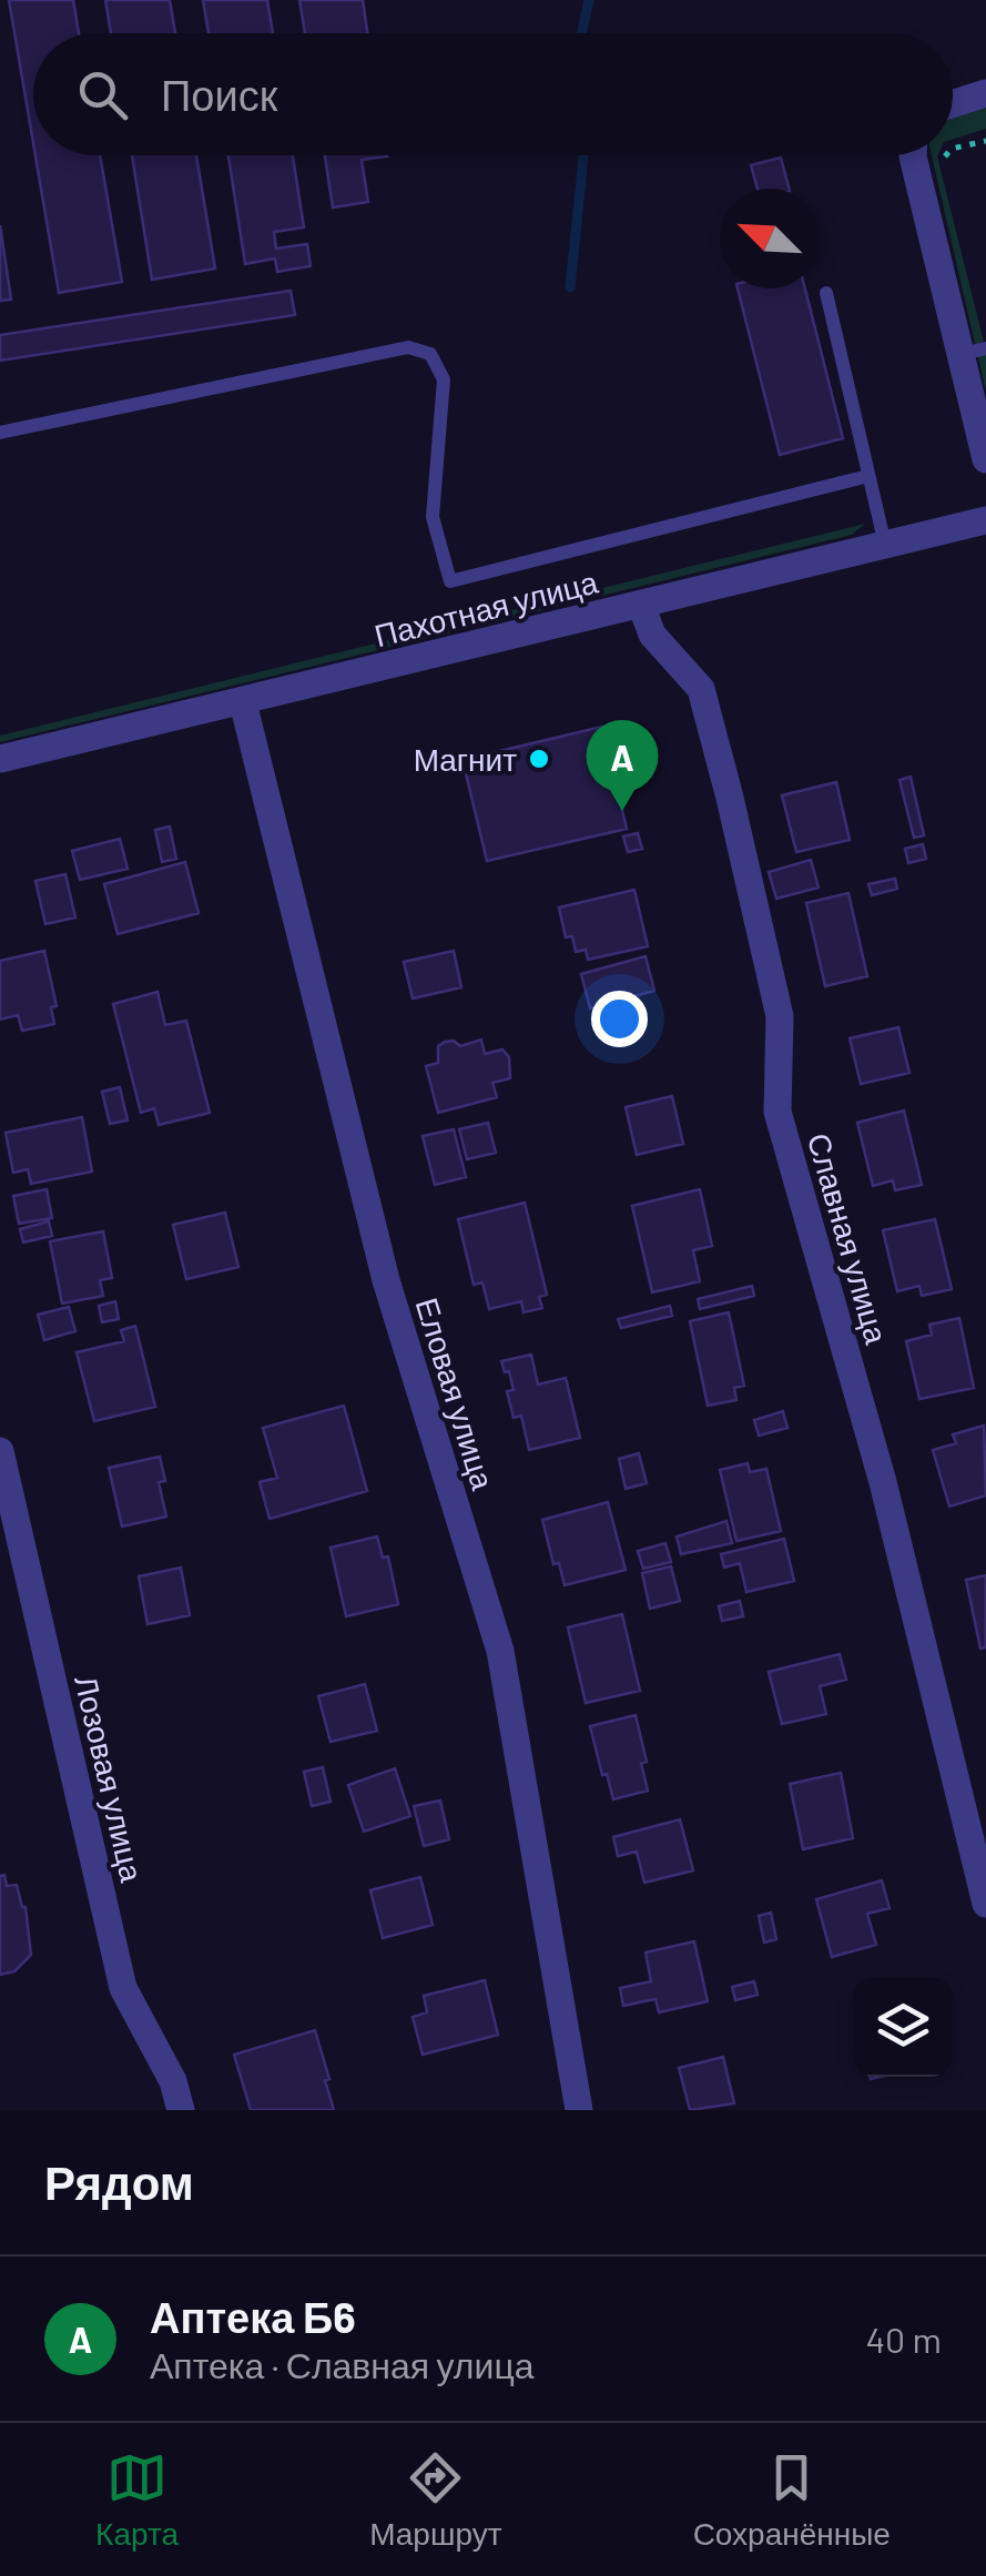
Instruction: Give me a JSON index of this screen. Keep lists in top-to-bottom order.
{
  "streets": {
    "street": [
      "Пахотная улица",
      "Славная улица",
      "Еловая улица",
      "Лозовая улица"
    ]
  },
  "crossings": [
    ["Пахотная улица", "Славная улица"],
    ["Пахотная улица", "Еловая улица"]
  ],
  "places": ["Магнит"],
  "north": "top left",
  "page": {
    "search": "Поиск",
    "pins": "A",
    "heading": "Рядом",
    "list": [
      {
        "mark": "A",
        "name": "Аптека Б6",
        "note": "Аптека · Славная улица",
        "value": "40 m"
      }
    ],
    "nav": ["Карта", "Маршрут", "Сохранённые"]
  }
}
